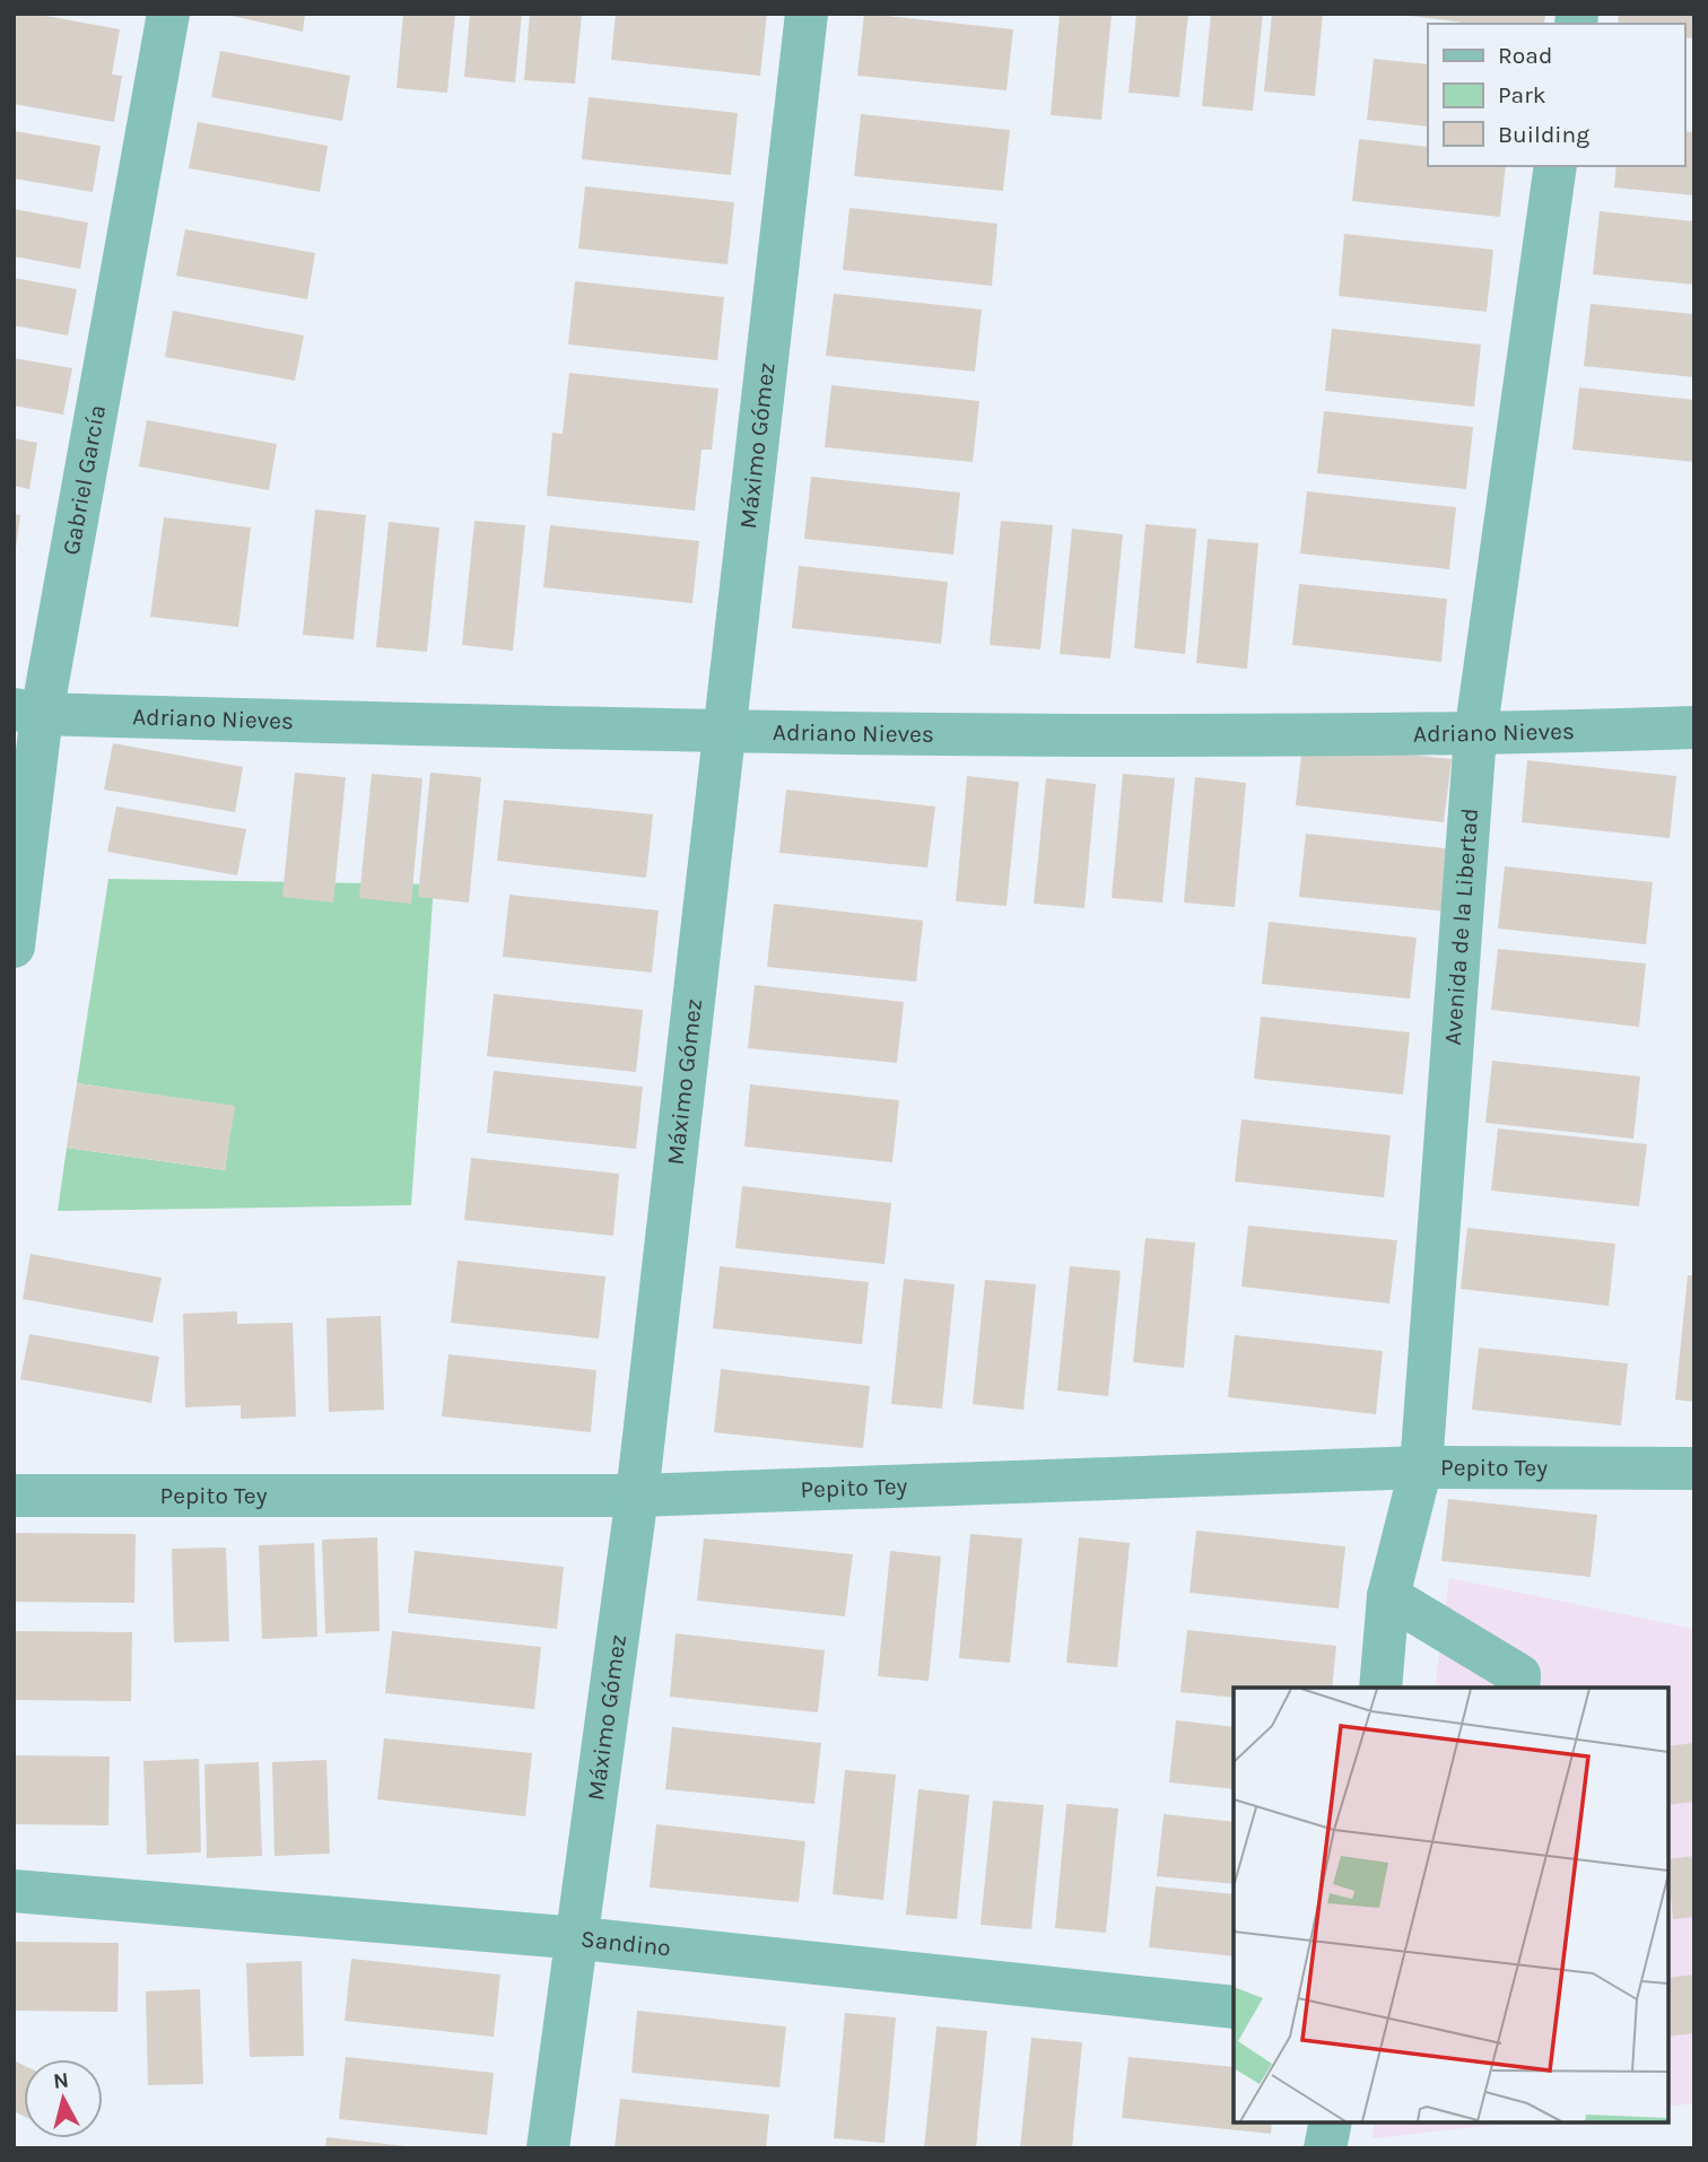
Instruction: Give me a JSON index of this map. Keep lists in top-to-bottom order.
{
  "streets": {
    "street": [
      "Máximo Gómez",
      "Gabriel García",
      "Adriano Nieves",
      "Avenida de la Libertad",
      "Pepito Tey",
      "Sandino"
    ]
  },
  "crossings": [
    ["Máximo Gómez", "Adriano Nieves"],
    ["Máximo Gómez", "Pepito Tey"],
    ["Máximo Gómez", "Sandino"],
    ["Gabriel García", "Adriano Nieves"],
    ["Adriano Nieves", "Avenida de la Libertad"],
    ["Avenida de la Libertad", "Pepito Tey"]
  ],
  "legend": ["Road", "Park", "Building"],
  "north": "top"
}
